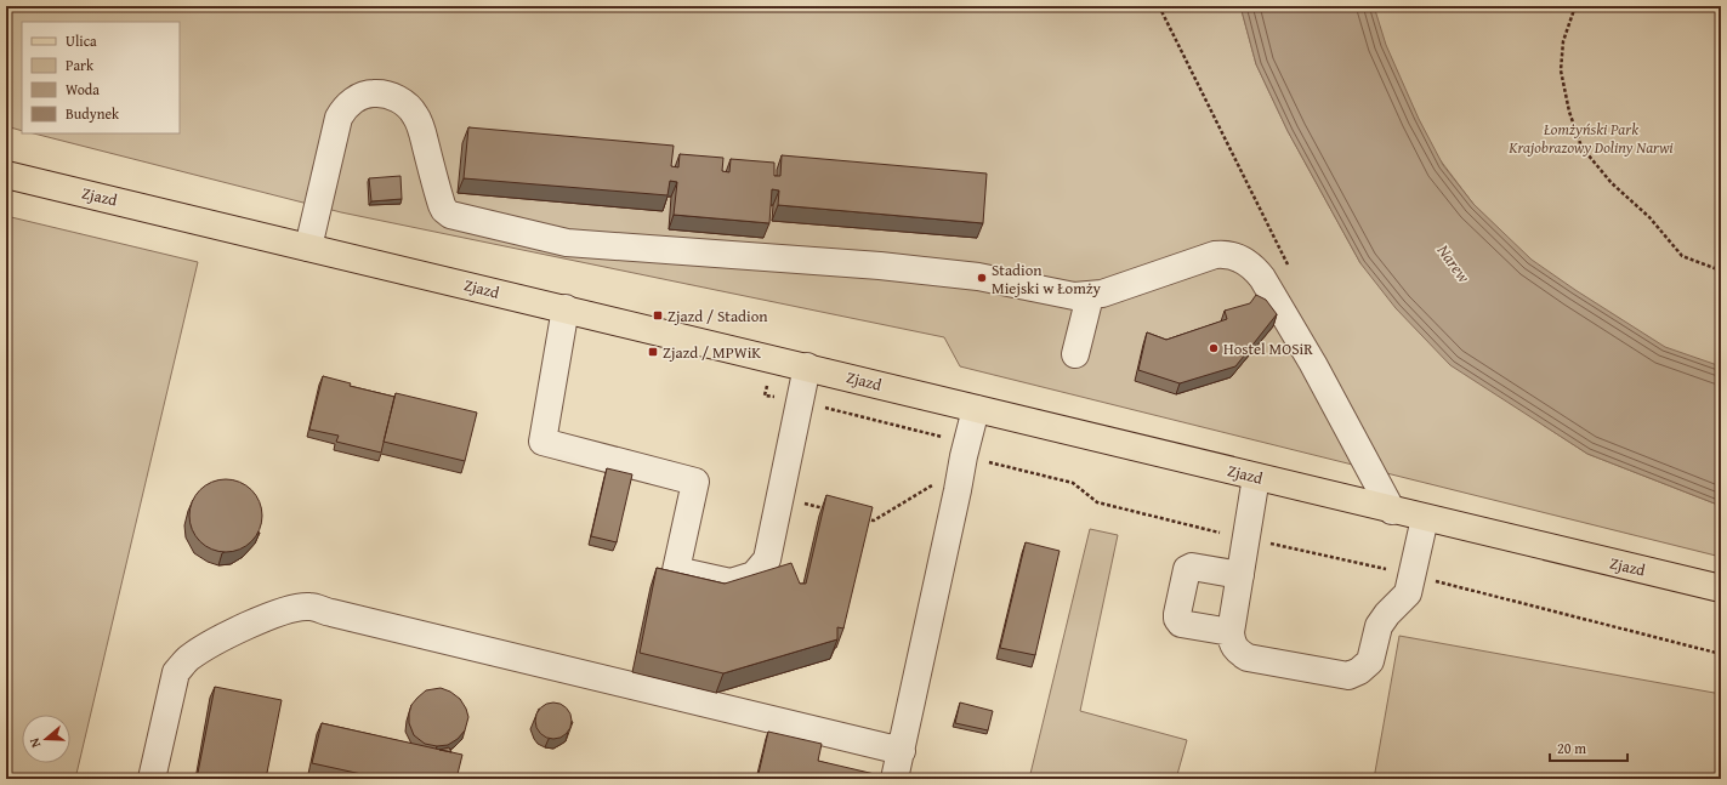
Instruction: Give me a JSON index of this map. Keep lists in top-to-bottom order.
{
  "streets": {
    "main road": ["Zjazd"]
  },
  "water": ["Narew"],
  "parks": ["Łomżyński Park Krajobrazowy Doliny Narwi"],
  "places": {
    "other": ["Stadion Miejski w Łomży", "Hostel MOSiR"],
    "transit": ["Zjazd / Stadion", "Zjazd / MPWiK"]
  },
  "legend": [
    "Ulica",
    "Park",
    "Woda",
    "Budynek"
  ],
  "scale_bar": "20 m",
  "north": "left"
}
